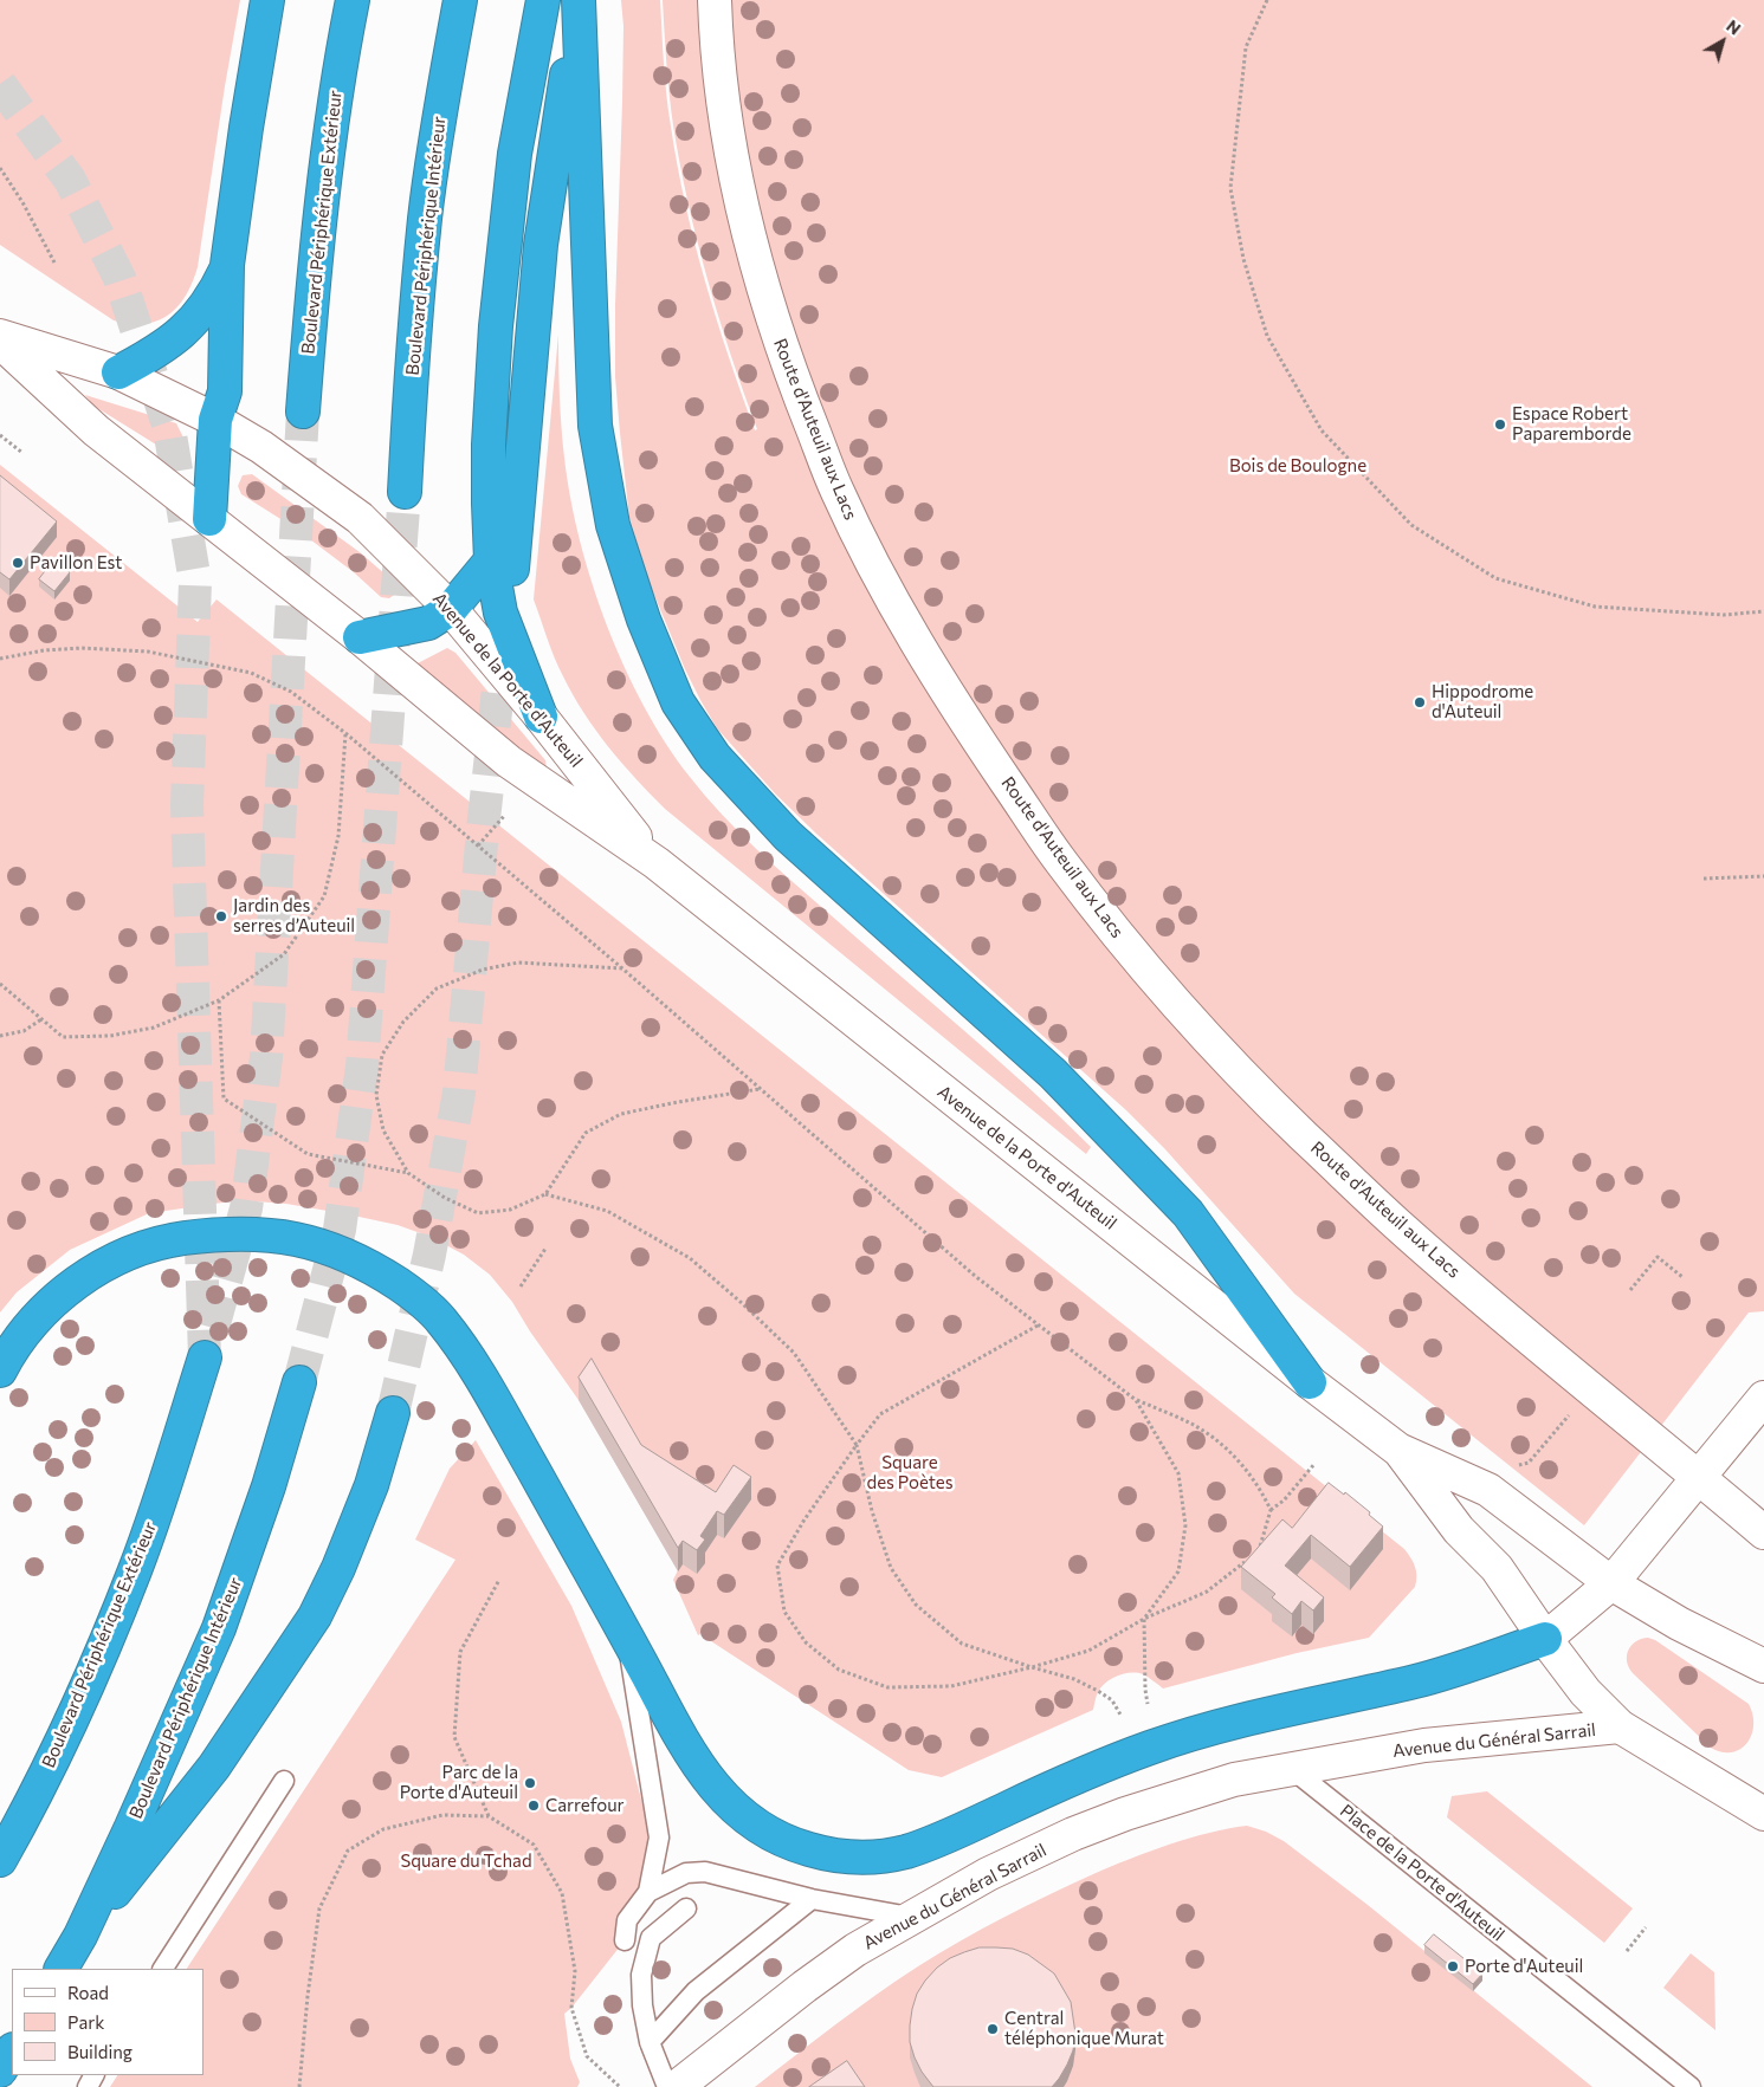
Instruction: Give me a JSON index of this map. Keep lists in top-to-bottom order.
{
  "streets": {
    "highway": ["Boulevard Périphérique Extérieur", "Boulevard Périphérique Intérieur"],
    "main road": ["Route d'Auteuil aux Lacs", "Avenue de la Porte d'Auteuil", "Avenue du Général Sarrail"],
    "lane": ["Place de la Porte d'Auteuil"]
  },
  "crossings": [
    ["Avenue du Général Sarrail", "Place de la Porte d'Auteuil"]
  ],
  "parks": ["Bois de Boulogne", "Square des Poètes", "Square du Tchad"],
  "places": [
    "Espace Robert Paparemborde",
    "Pavillon Est",
    "Hippodrome d'Auteuil",
    "Jardin des serres d’Auteuil",
    "Parc de la Porte d'Auteuil",
    "Carrefour",
    "Porte d'Auteuil",
    "Central téléphonique Murat"
  ],
  "legend": ["Road", "Park", "Building"],
  "north": "top right"
}
